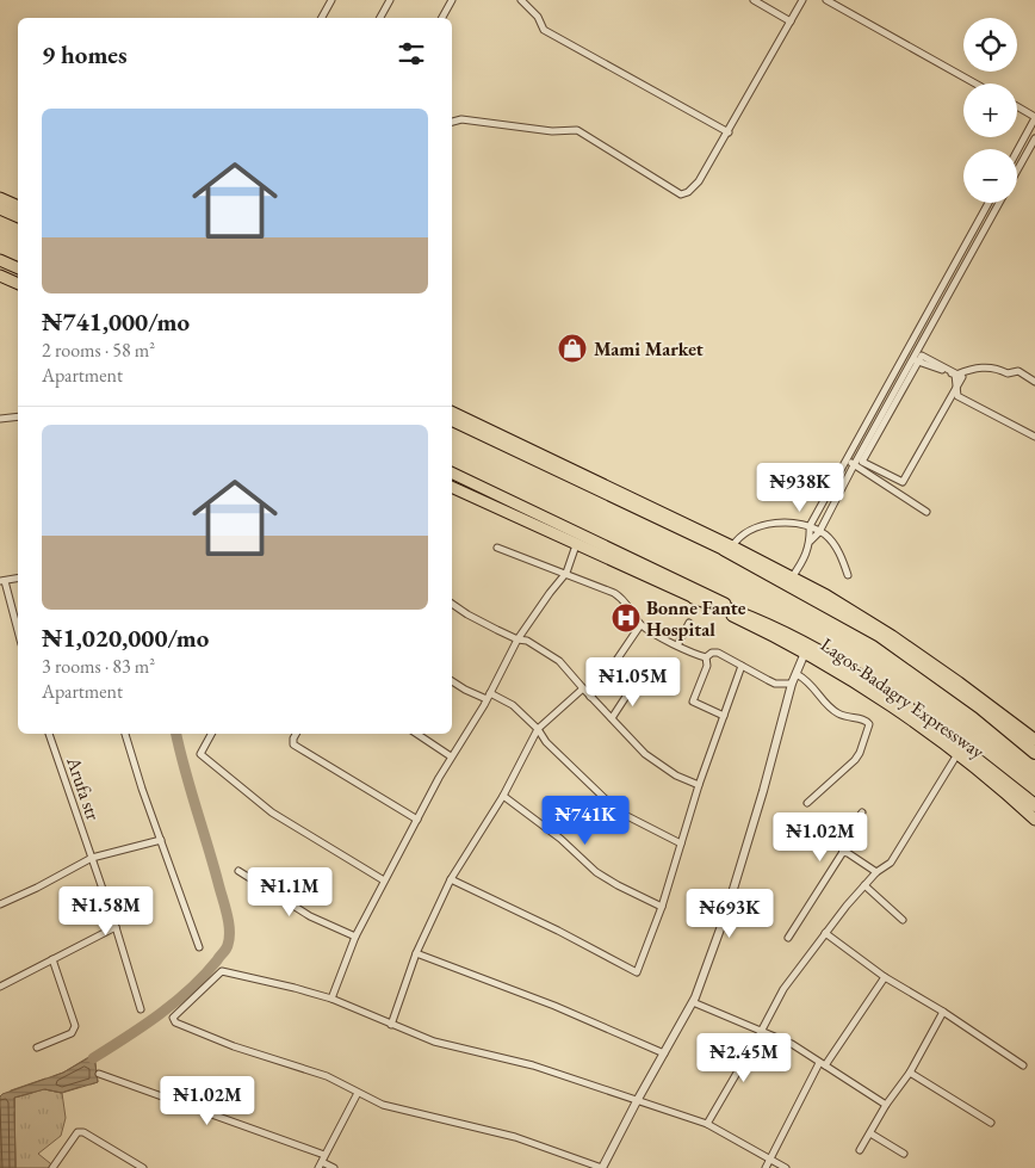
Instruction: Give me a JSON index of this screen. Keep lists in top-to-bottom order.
{
  "streets": {
    "highway": ["Lagos-Badagry Expressway"],
    "street": ["Arufa str"]
  },
  "places": {
    "shop": ["Mami Market"],
    "hospital": ["Bonne Fante Hospital"]
  },
  "page": {
    "map_buttons": ["+", "−"],
    "heading": "9 homes",
    "list": [
      {
        "name": "₦741,000/mo",
        "note": "2 rooms · 58 m² · Apartment"
      },
      {
        "name": "₦1,020,000/mo",
        "note": "3 rooms · 83 m² · Apartment"
      }
    ],
    "price": [
      "₦938K",
      "₦1.05M",
      "₦741K",
      "₦1.02M",
      "₦1.1M",
      "₦1.58M",
      "₦693K",
      "₦2.45M",
      "₦1.02M"
    ]
  }
}
